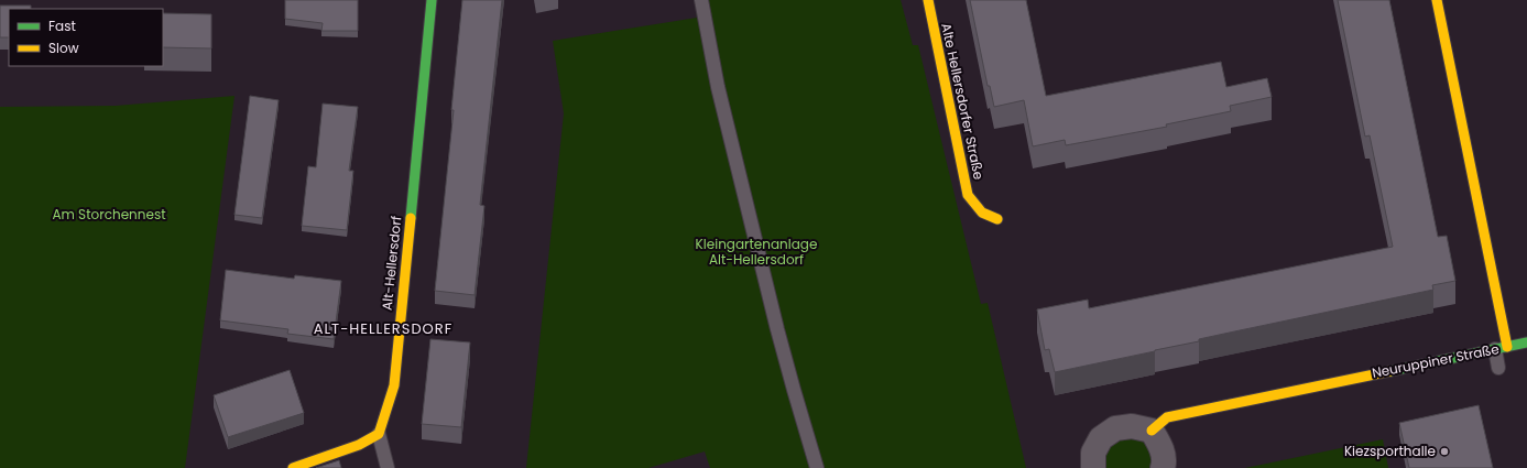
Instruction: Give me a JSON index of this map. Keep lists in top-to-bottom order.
{
  "streets": {
    "street": ["Alte Hellersdorfer Straße", "Alt-Hellersdorf", "Neuruppiner Straße"]
  },
  "districts": ["ALT-HELLERSDORF"],
  "parks": ["Am Storchennest", "Kleingartenanlage Alt-Hellersdorf"],
  "places": ["Kiezsporthalle"],
  "legend": ["Fast", "Slow"]
}
